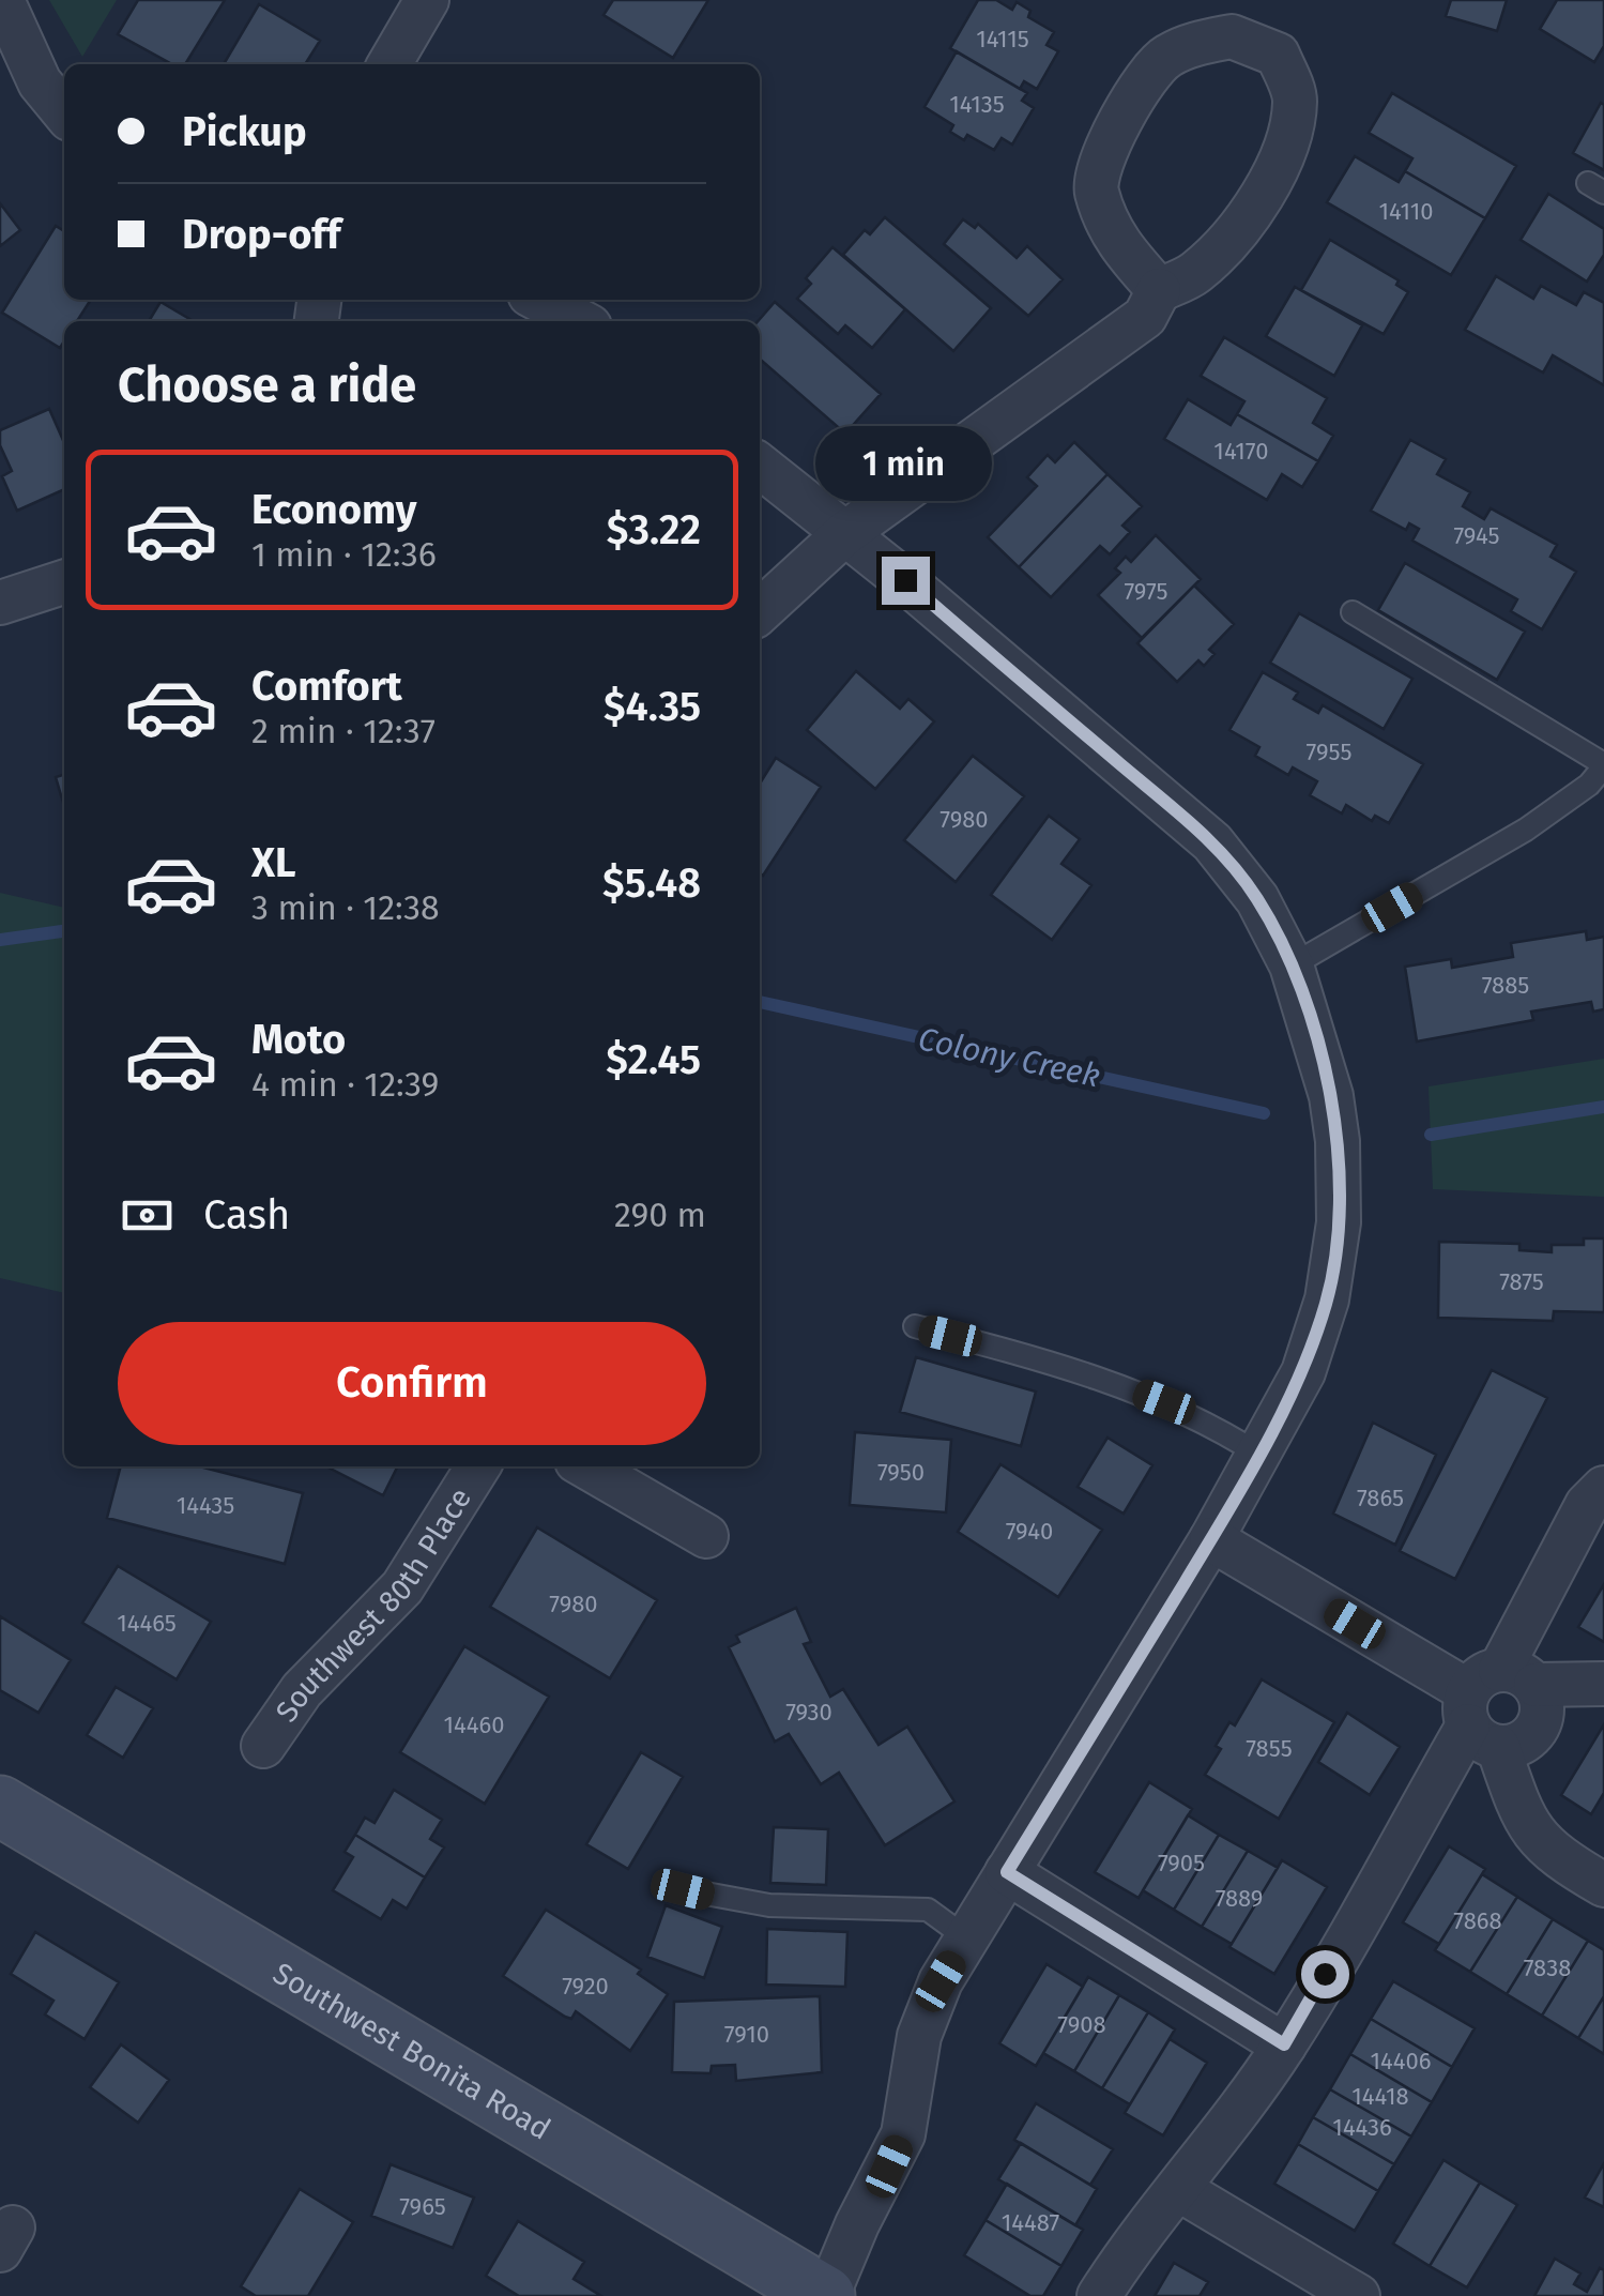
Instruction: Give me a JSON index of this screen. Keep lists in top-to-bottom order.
{
  "streets": {
    "main road": ["Southwest Bonita Road"],
    "street": ["Southwest 80th Place"]
  },
  "water": ["Colony Creek"],
  "house_numbers": [
    "14115",
    "14135",
    "14110",
    "14170",
    "7945",
    "7975",
    "7955",
    "7980",
    "7885",
    "7875",
    "7950",
    "7865",
    "14435",
    "7940",
    "7980",
    "14465",
    "7930",
    "14460",
    "7855",
    "7905",
    "7889",
    "7868",
    "7838",
    "7920",
    "7908",
    "7910",
    "14406",
    "14418",
    "14436",
    "7965",
    "14487"
  ],
  "page": {
    "banner": ["Pickup", "Drop-off"],
    "heading": "Choose a ride",
    "bubble": "1 min",
    "list": [
      {
        "name": "Economy",
        "note": "1 min · 12:36",
        "value": "$3.22"
      },
      {
        "name": "Comfort",
        "note": "2 min · 12:37",
        "value": "$4.35"
      },
      {
        "name": "XL",
        "note": "3 min · 12:38",
        "value": "$5.48"
      },
      {
        "name": "Moto",
        "note": "4 min · 12:39",
        "value": "$2.45"
      }
    ],
    "pay": ["Cash", "290 m"],
    "buttons": "Confirm"
  }
}
